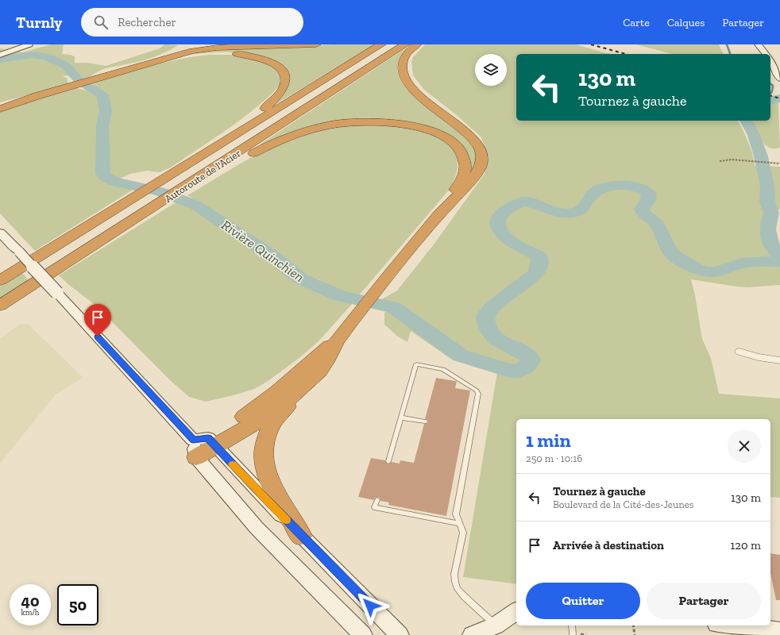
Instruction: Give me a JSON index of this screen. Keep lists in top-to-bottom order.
{
  "streets": {
    "highway": ["Autoroute de l'Acier"]
  },
  "water": ["Rivière Quinchien"],
  "page": {
    "header": "Turnly",
    "search": "Rechercher",
    "nav": ["Carte", "Calques", "Partager"],
    "turn": ["130 m", "Tournez à gauche"],
    "heading": ["1 min", "250 m · 10:16"],
    "list": [
      {
        "name": "Tournez à gauche",
        "note": "Boulevard de la Cité-des-Jeunes",
        "value": "130 m"
      },
      {
        "name": "Arrivée à destination",
        "value": "120 m"
      }
    ],
    "buttons": ["Quitter", "Partager"],
    "speed": "40 km/h",
    "limit": "50"
  }
}
